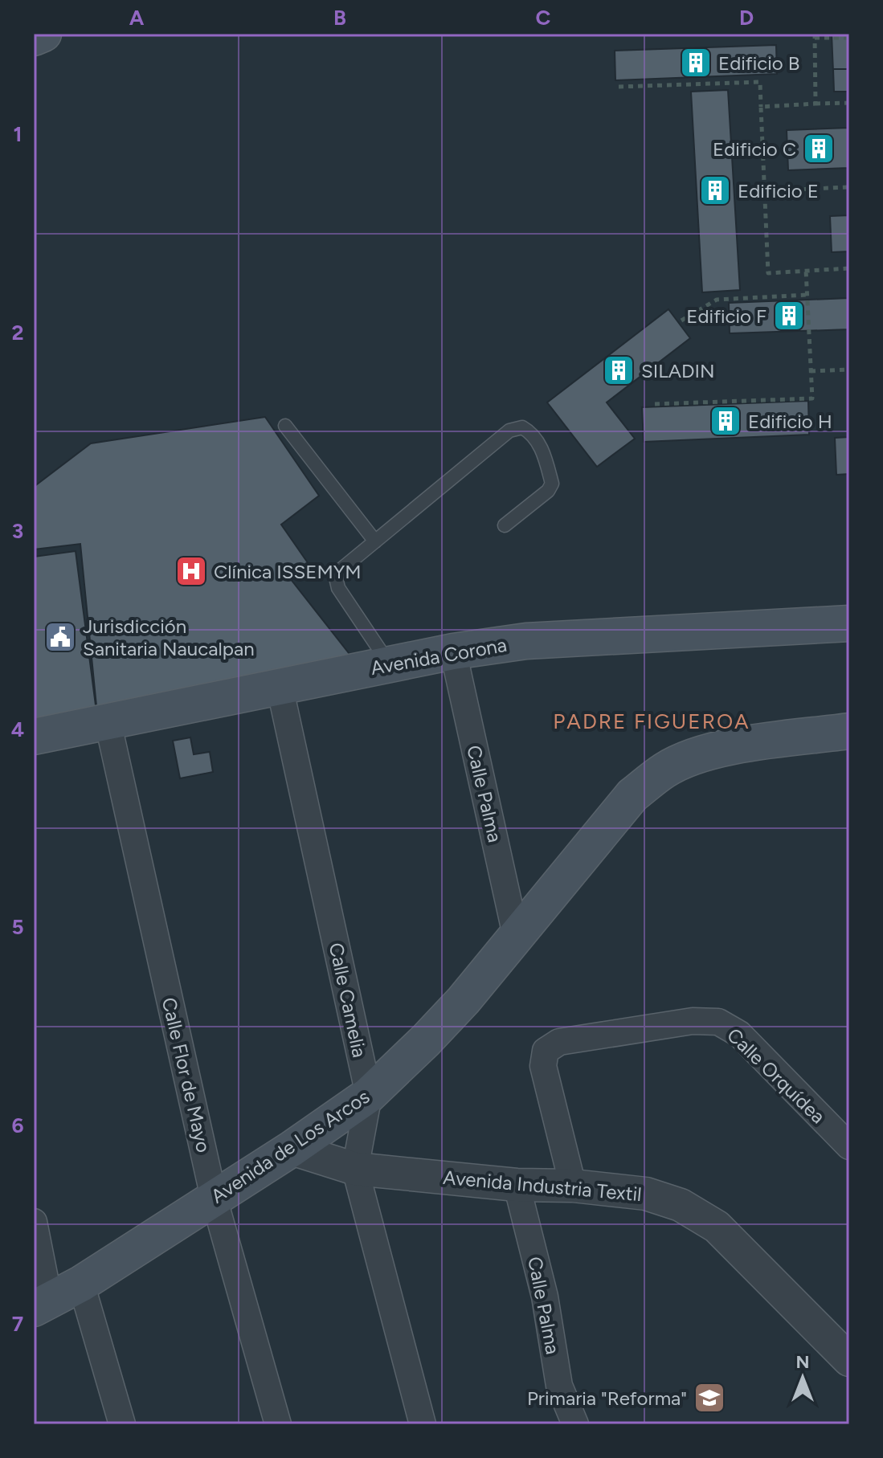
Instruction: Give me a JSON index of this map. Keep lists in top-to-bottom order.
{
  "streets": {
    "main road": ["Avenida Corona", "Avenida de Los Arcos"],
    "street": [
      "Calle Palma",
      "Calle Camelia",
      "Calle Flor de Mayo",
      "Calle Orquídea",
      "Avenida Industria Textil"
    ]
  },
  "crossings": [
    ["Avenida Corona", "Calle Palma"],
    ["Avenida Corona", "Calle Camelia"],
    ["Avenida Corona", "Calle Flor de Mayo"],
    ["Calle Palma", "Avenida de Los Arcos"],
    ["Calle Palma", "Avenida Industria Textil"],
    ["Calle Camelia", "Avenida de Los Arcos"],
    ["Calle Camelia", "Avenida Industria Textil"],
    ["Calle Flor de Mayo", "Avenida de Los Arcos"],
    ["Calle Orquídea", "Avenida Industria Textil"],
    ["Avenida de Los Arcos", "Avenida Industria Textil"]
  ],
  "districts": ["PADRE FIGUEROA"],
  "places": {
    "building": [
      "Edificio B",
      "Edificio C",
      "Edificio E",
      "Edificio F",
      "SILADIN",
      "Edificio H"
    ],
    "hospital": ["Clínica ISSEMYM"],
    "public building": ["Jurisdicción Sanitaria Naucalpan"],
    "school or university": ["Primaria \"Reforma\""]
  },
  "north": "top",
  "grid": {
    "columns": [
      "A",
      "B",
      "C",
      "D"
    ],
    "rows": [
      "1",
      "2",
      "3",
      "4",
      "5",
      "6",
      "7"
    ]
  }
}
